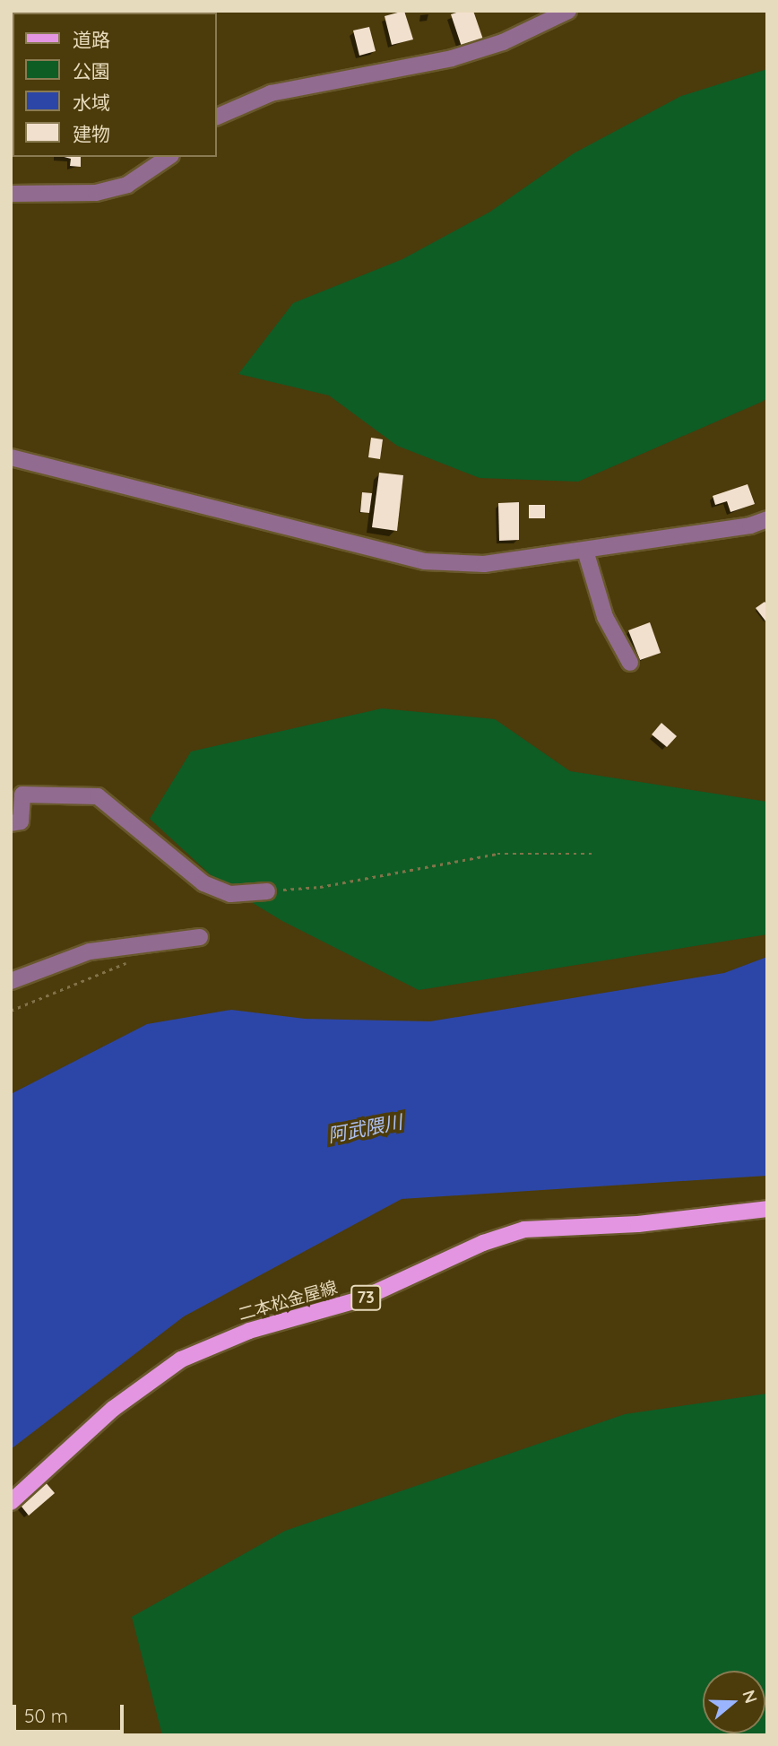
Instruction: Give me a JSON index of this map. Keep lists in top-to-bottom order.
{
  "streets": {
    "main road": ["73", "二本松金屋線"]
  },
  "water": ["阿武隈川"],
  "legend": [
    "道路",
    "公園",
    "水域",
    "建物"
  ],
  "scale_bar": "50 m",
  "north": "right"
}
